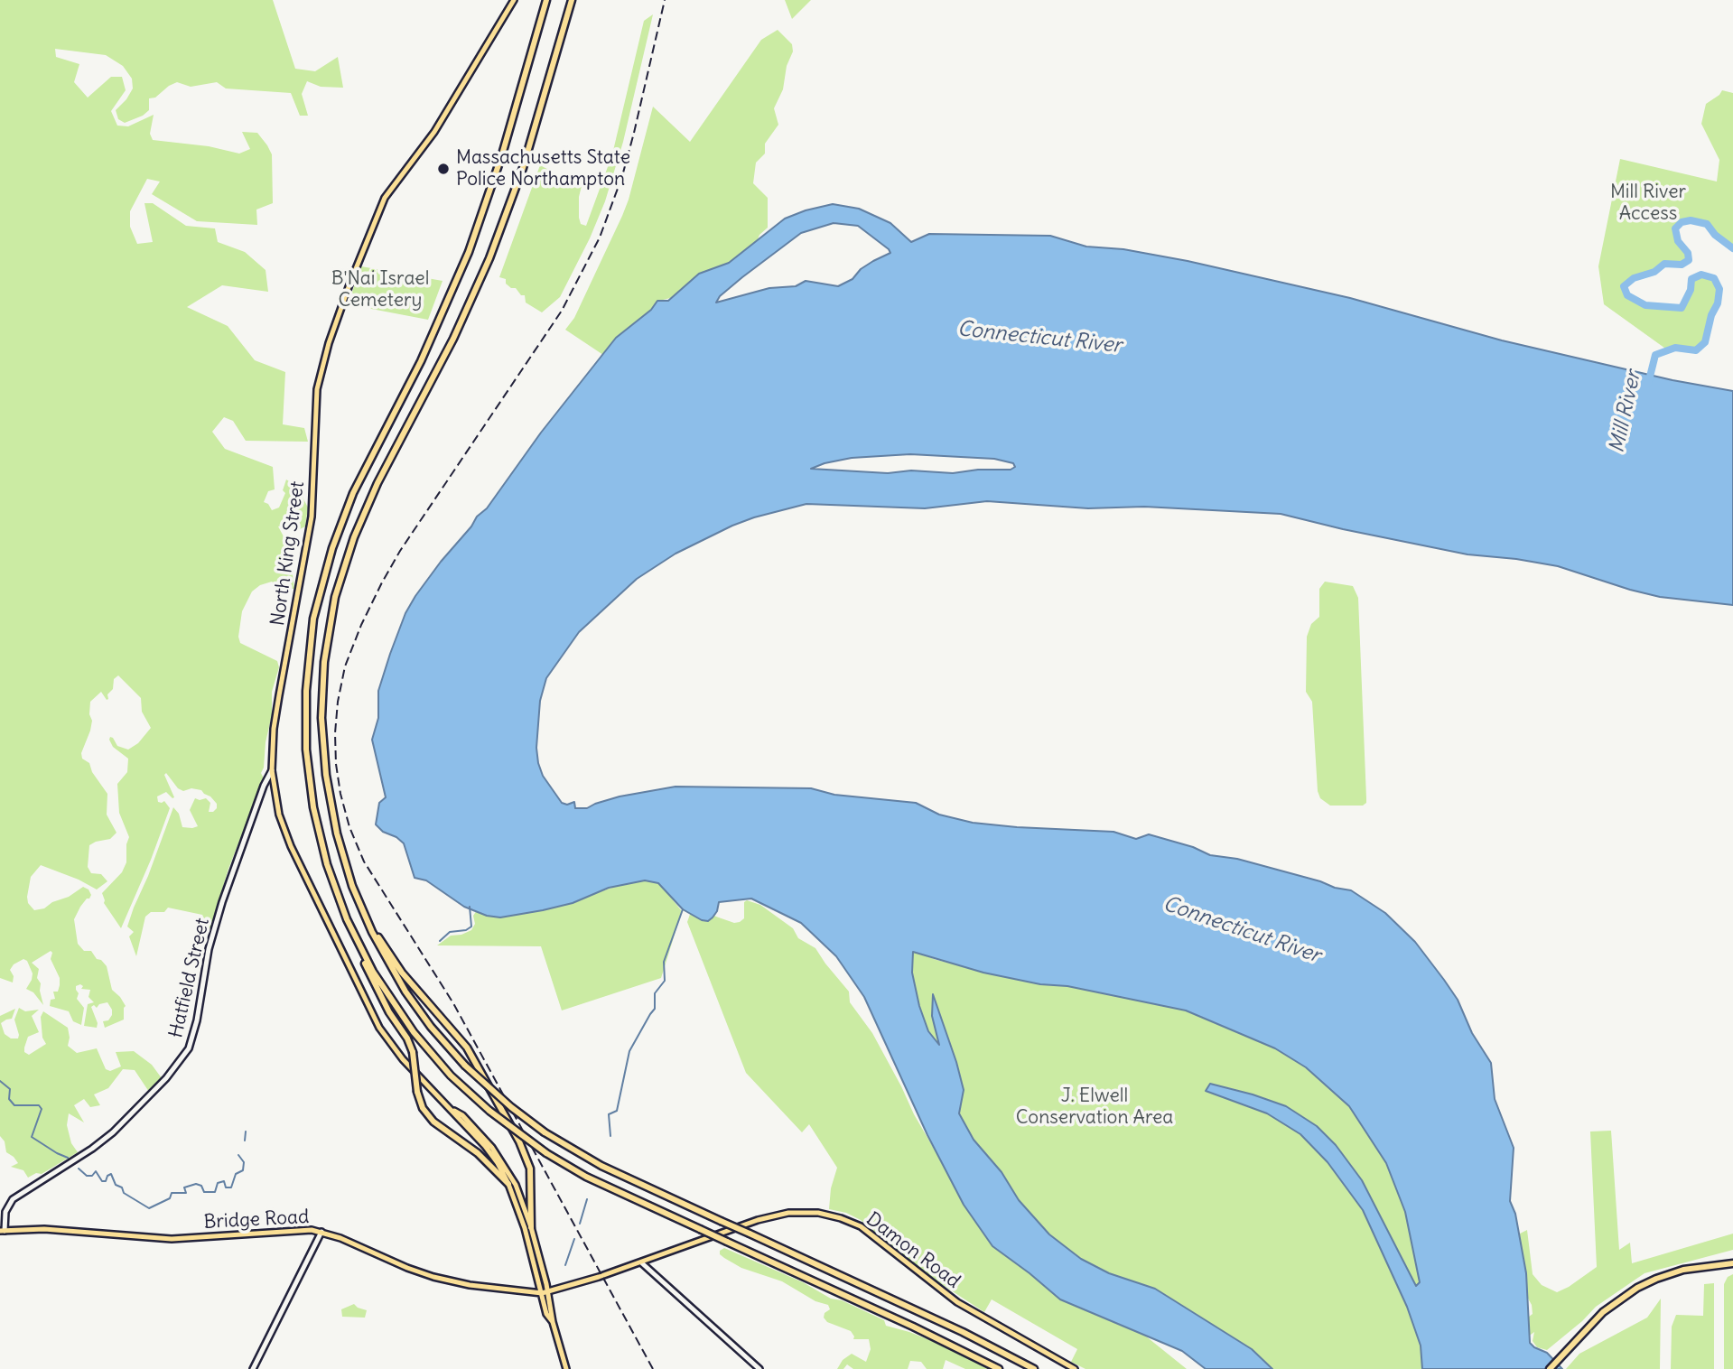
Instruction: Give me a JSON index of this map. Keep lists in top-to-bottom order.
{
  "streets": {
    "main road": ["North King Street", "Bridge Road", "Damon Road"],
    "street": ["Hatfield Street"]
  },
  "crossings": [
    ["North King Street", "Hatfield Street"],
    ["North King Street", "Bridge Road"],
    ["North King Street", "Damon Road"],
    ["Hatfield Street", "Bridge Road"],
    ["Bridge Road", "Damon Road"]
  ],
  "water": ["Connecticut River", "Mill River"],
  "parks": ["Mill River Access", "B'Nai Israel Cemetery", "J. Elwell Conservation Area"],
  "places": ["Massachusetts State Police Northampton"]
}
